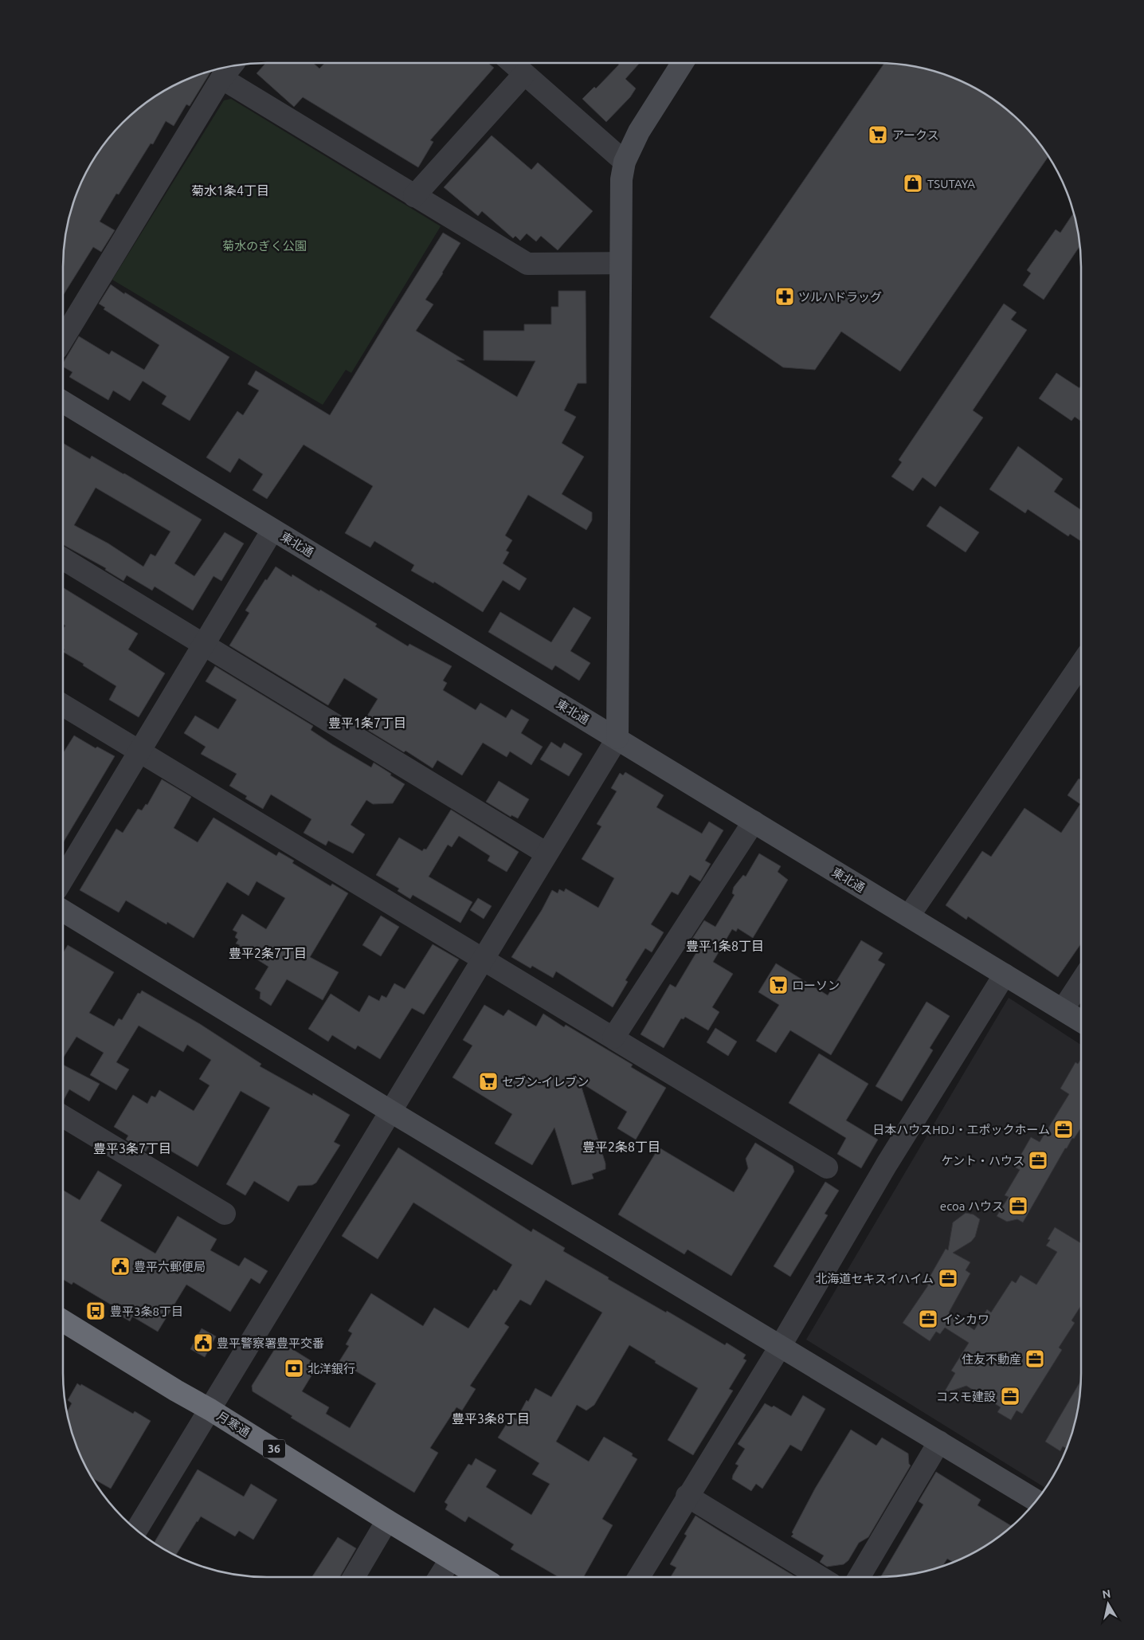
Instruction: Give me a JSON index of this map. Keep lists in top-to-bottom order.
{
  "streets": {
    "highway": ["月寒通", "36"],
    "street": ["東北通"]
  },
  "districts": [
    "菊水1条4丁目",
    "豊平1条7丁目",
    "豊平1条8丁目",
    "豊平2条7丁目",
    "豊平2条8丁目",
    "豊平3条7丁目",
    "豊平3条8丁目"
  ],
  "parks": ["菊水のぎく公園"],
  "places": {
    "supermarket": ["アークス", "ローソン", "セブン-イレブン"],
    "shop": ["TSUTAYA"],
    "pharmacy": ["ツルハドラッグ"],
    "office": [
      "日本ハウスHDJ・エポックホーム",
      "ケント・ハウス",
      "ecoa ハウス",
      "北海道セキスイハイム",
      "イシカワ",
      "住友不動産",
      "コスモ建設"
    ],
    "public building": ["豊平六郵便局", "豊平警察署豊平交番"],
    "bus stop": ["豊平3条8丁目"],
    "bank": ["北洋銀行"]
  },
  "north": "top"
}
